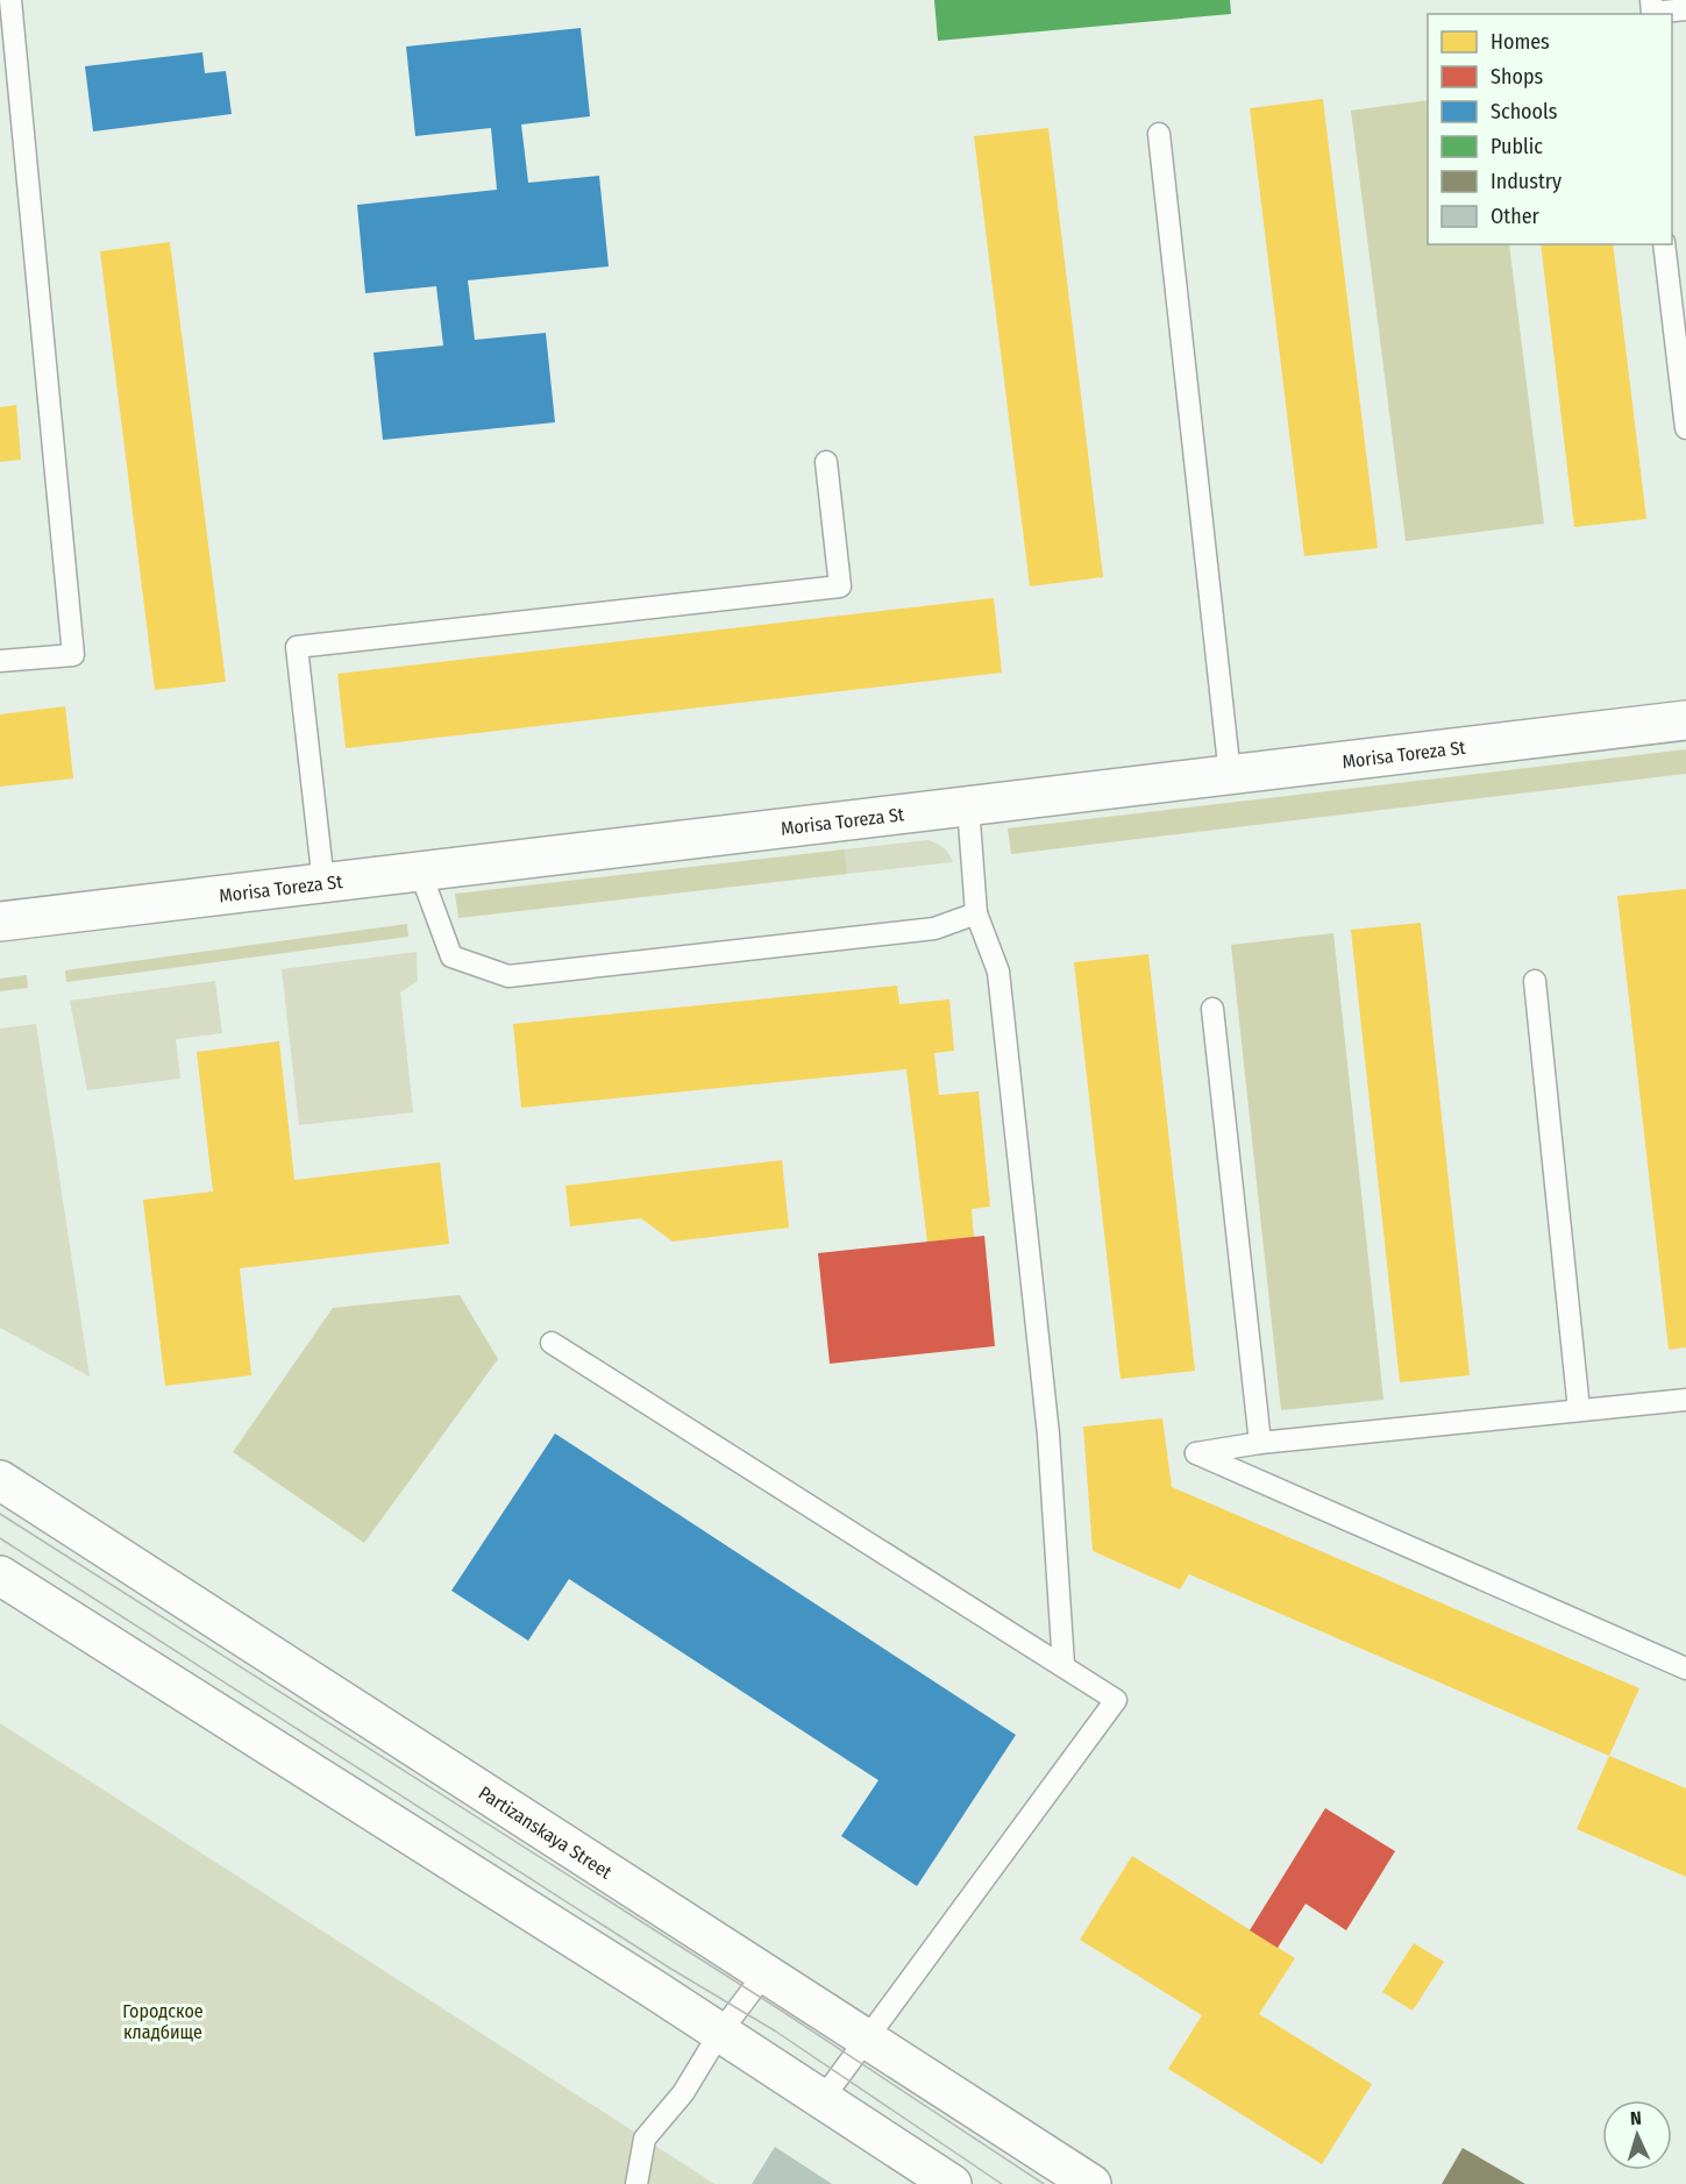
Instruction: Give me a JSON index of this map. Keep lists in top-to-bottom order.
{
  "streets": {
    "street": ["Morisa Toreza St", "Partizanskaya Street"]
  },
  "parks": ["Городское кладбище"],
  "legend": [
    "Homes",
    "Shops",
    "Schools",
    "Public",
    "Industry",
    "Other"
  ],
  "north": "top"
}
